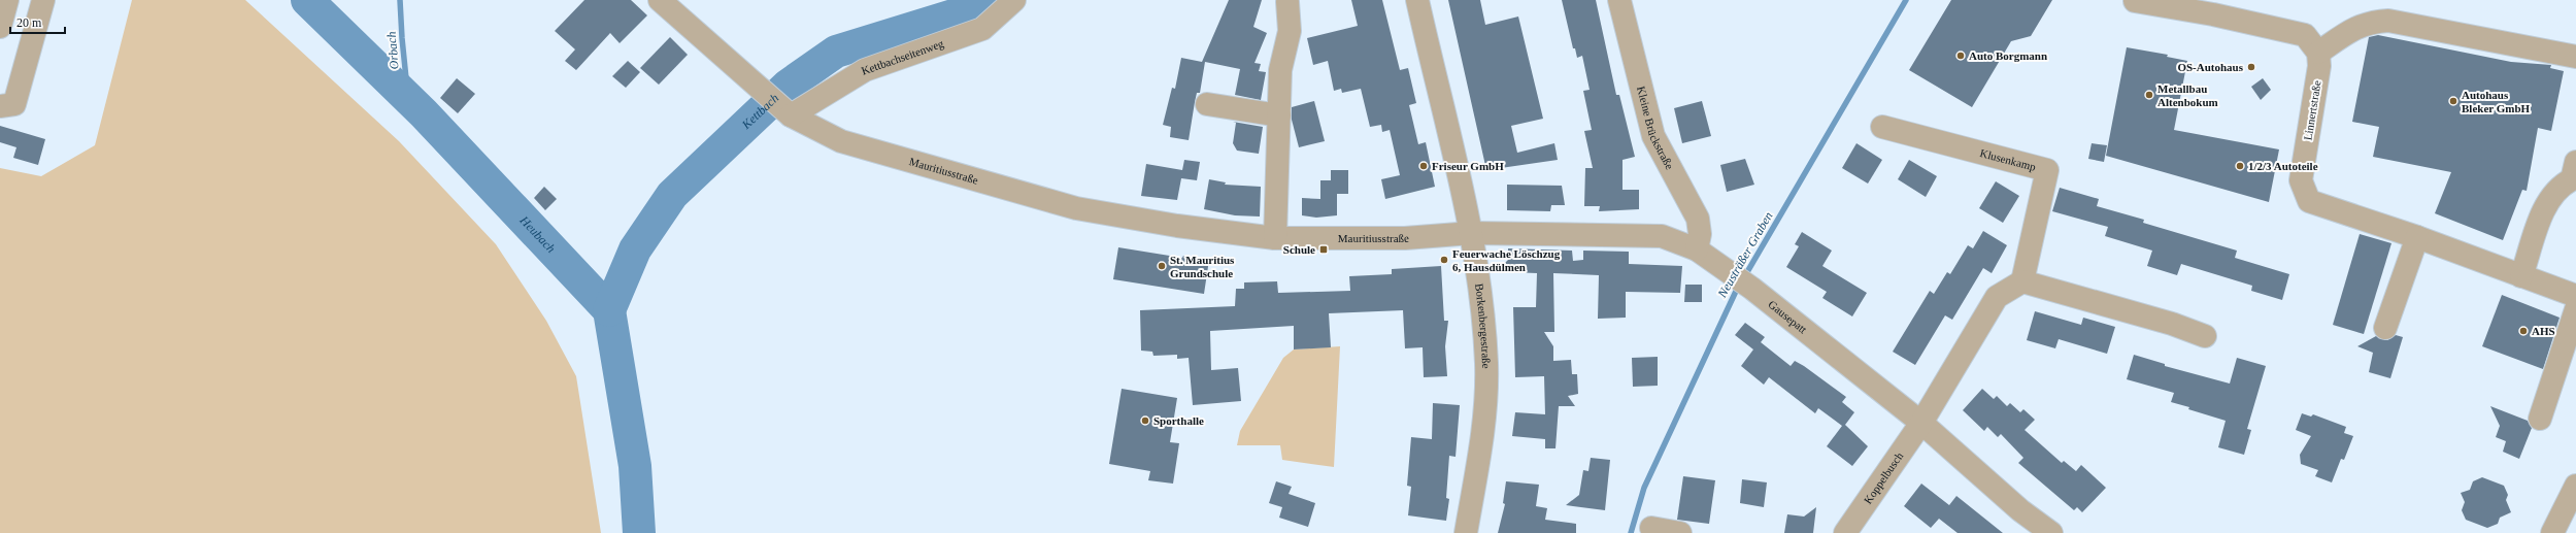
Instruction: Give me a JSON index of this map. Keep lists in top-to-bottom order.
{
  "streets": {
    "street": [
      "Kettbachseitenweg",
      "Linnertstraße",
      "Kleine Brückstraße",
      "Klusenkamp",
      "Mauritiusstraße",
      "Gausepatt",
      "Borkenbergestraße",
      "Koppelbusch"
    ]
  },
  "crossings": [
    ["Kettbachseitenweg", "Mauritiusstraße"],
    ["Kleine Brückstraße", "Gausepatt"],
    ["Mauritiusstraße", "Gausepatt"],
    ["Mauritiusstraße", "Borkenbergestraße"],
    ["Gausepatt", "Borkenbergestraße"],
    ["Gausepatt", "Koppelbusch"]
  ],
  "water": [
    "Orbach",
    "Kettbach",
    "Heubach",
    "Neusträßer Graben"
  ],
  "places": {
    "other": [
      "Auto Borgmann",
      "OS-Autohaus",
      "Metallbau Altenbokum",
      "Autohaus Bleker GmbH",
      "Friseur GmbH",
      "1/2/3 Autoteile",
      "Feuerwache Löschzug 6, Hausdülmen",
      "St. Mauritius Grundschule",
      "AHS",
      "Sporthalle"
    ],
    "transit": ["Schule"]
  },
  "scale_bar": "20 m"
}
